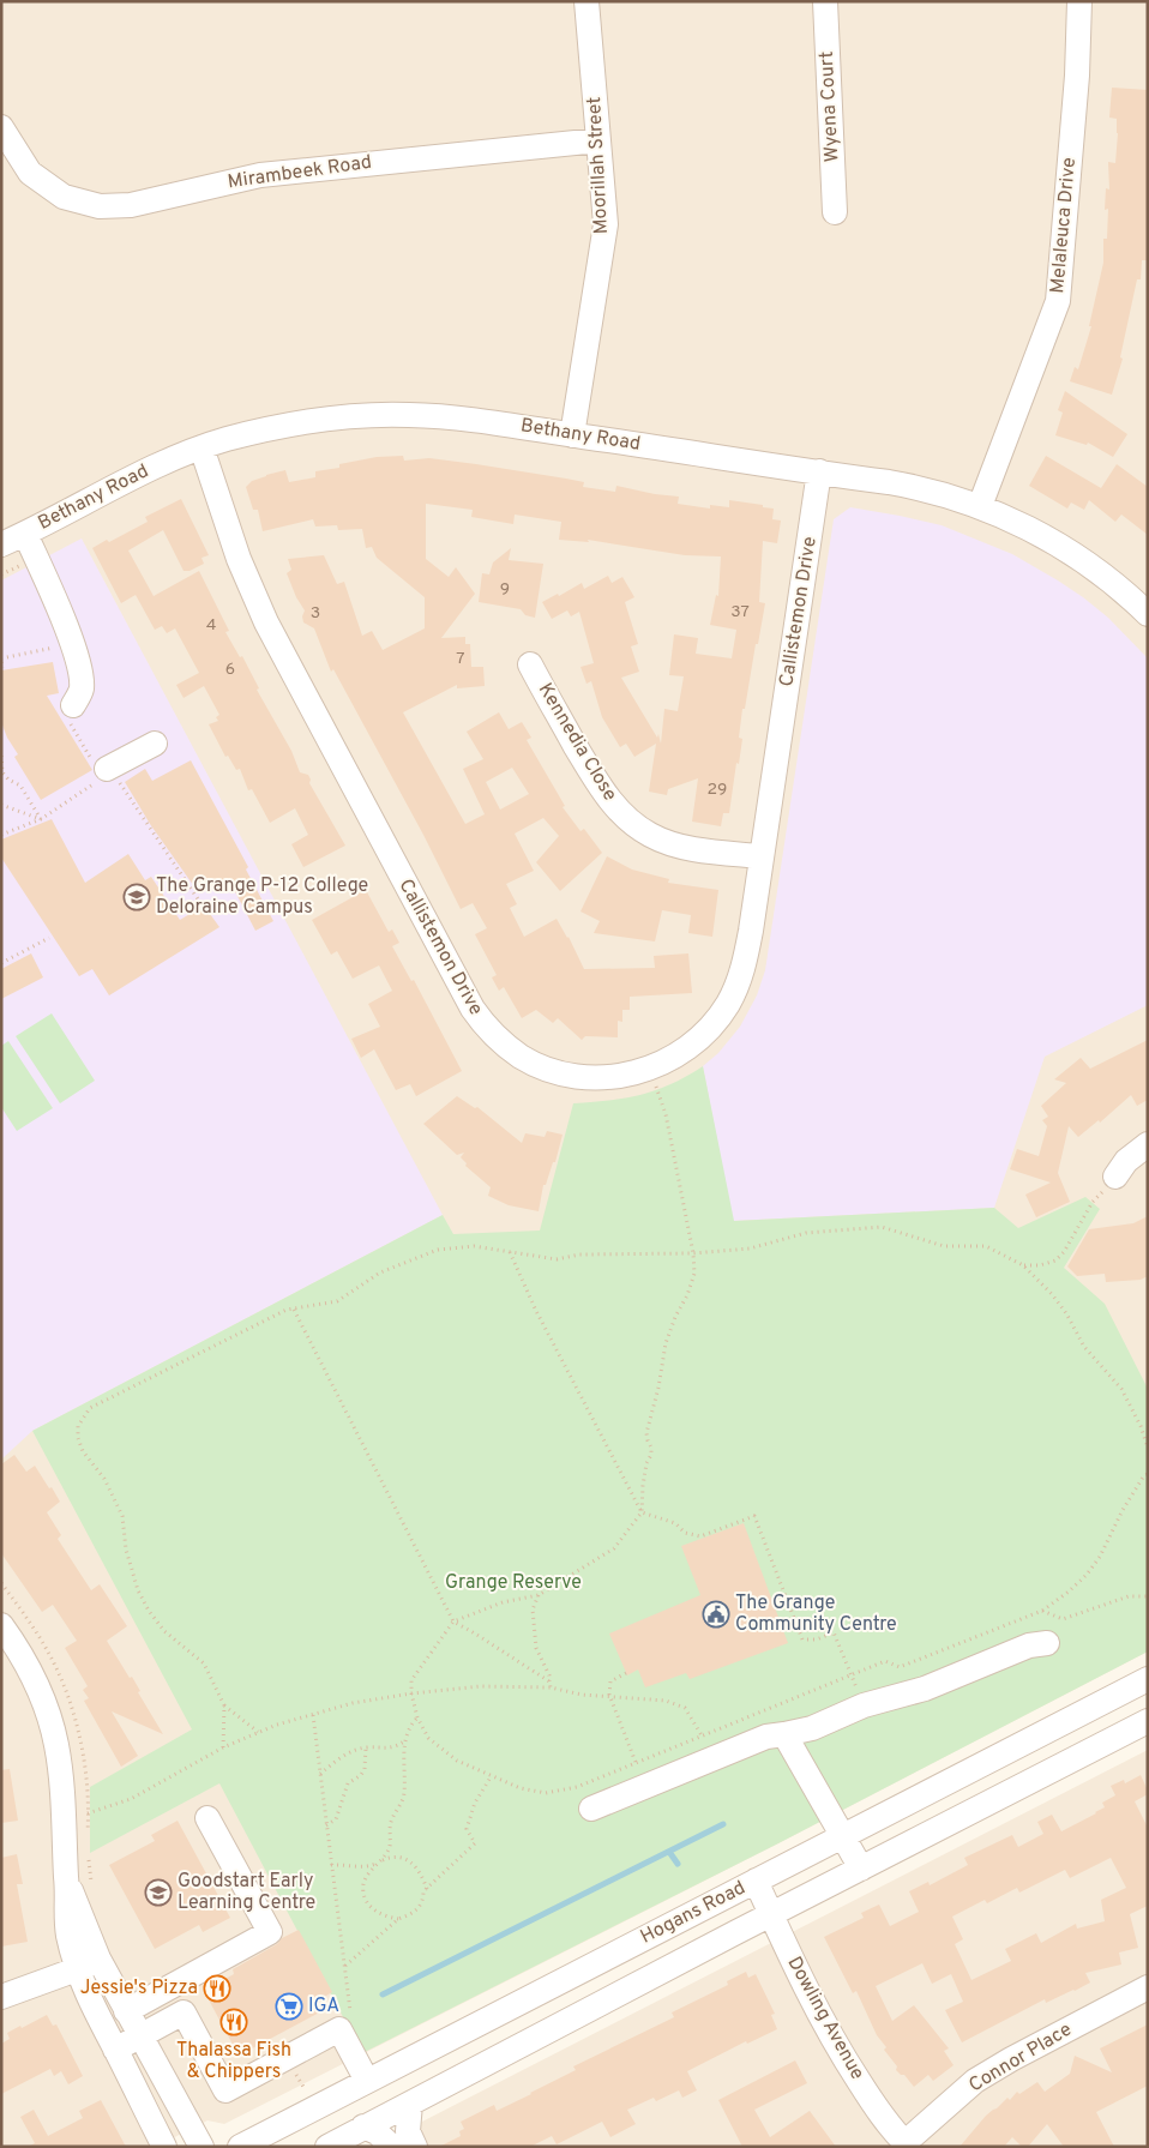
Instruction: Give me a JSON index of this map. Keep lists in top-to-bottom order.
{
  "streets": {
    "street": [
      "Wyena Court",
      "Moorillah Street",
      "Mirambeek Road",
      "Melaleuca Drive",
      "Bethany Road",
      "Callistemon Drive",
      "Kennedia Close",
      "Hogans Road",
      "Dowling Avenue",
      "Connor Place"
    ]
  },
  "crossings": [
    ["Moorillah Street", "Mirambeek Road"],
    ["Moorillah Street", "Bethany Road"],
    ["Melaleuca Drive", "Bethany Road"],
    ["Bethany Road", "Callistemon Drive"],
    ["Callistemon Drive", "Kennedia Close"],
    ["Hogans Road", "Dowling Avenue"],
    ["Dowling Avenue", "Connor Place"]
  ],
  "parks": ["Grange Reserve"],
  "places": {
    "school or university": ["The Grange P-12 College Deloraine Campus", "Goodstart Early Learning Centre"],
    "public building": ["The Grange Community Centre"],
    "restaurant": ["Jessie's Pizza", "Thalassa Fish & Chippers"],
    "supermarket": ["IGA"]
  },
  "house_numbers": [
    "9",
    "37",
    "3",
    "4",
    "7",
    "6",
    "29"
  ]
}
